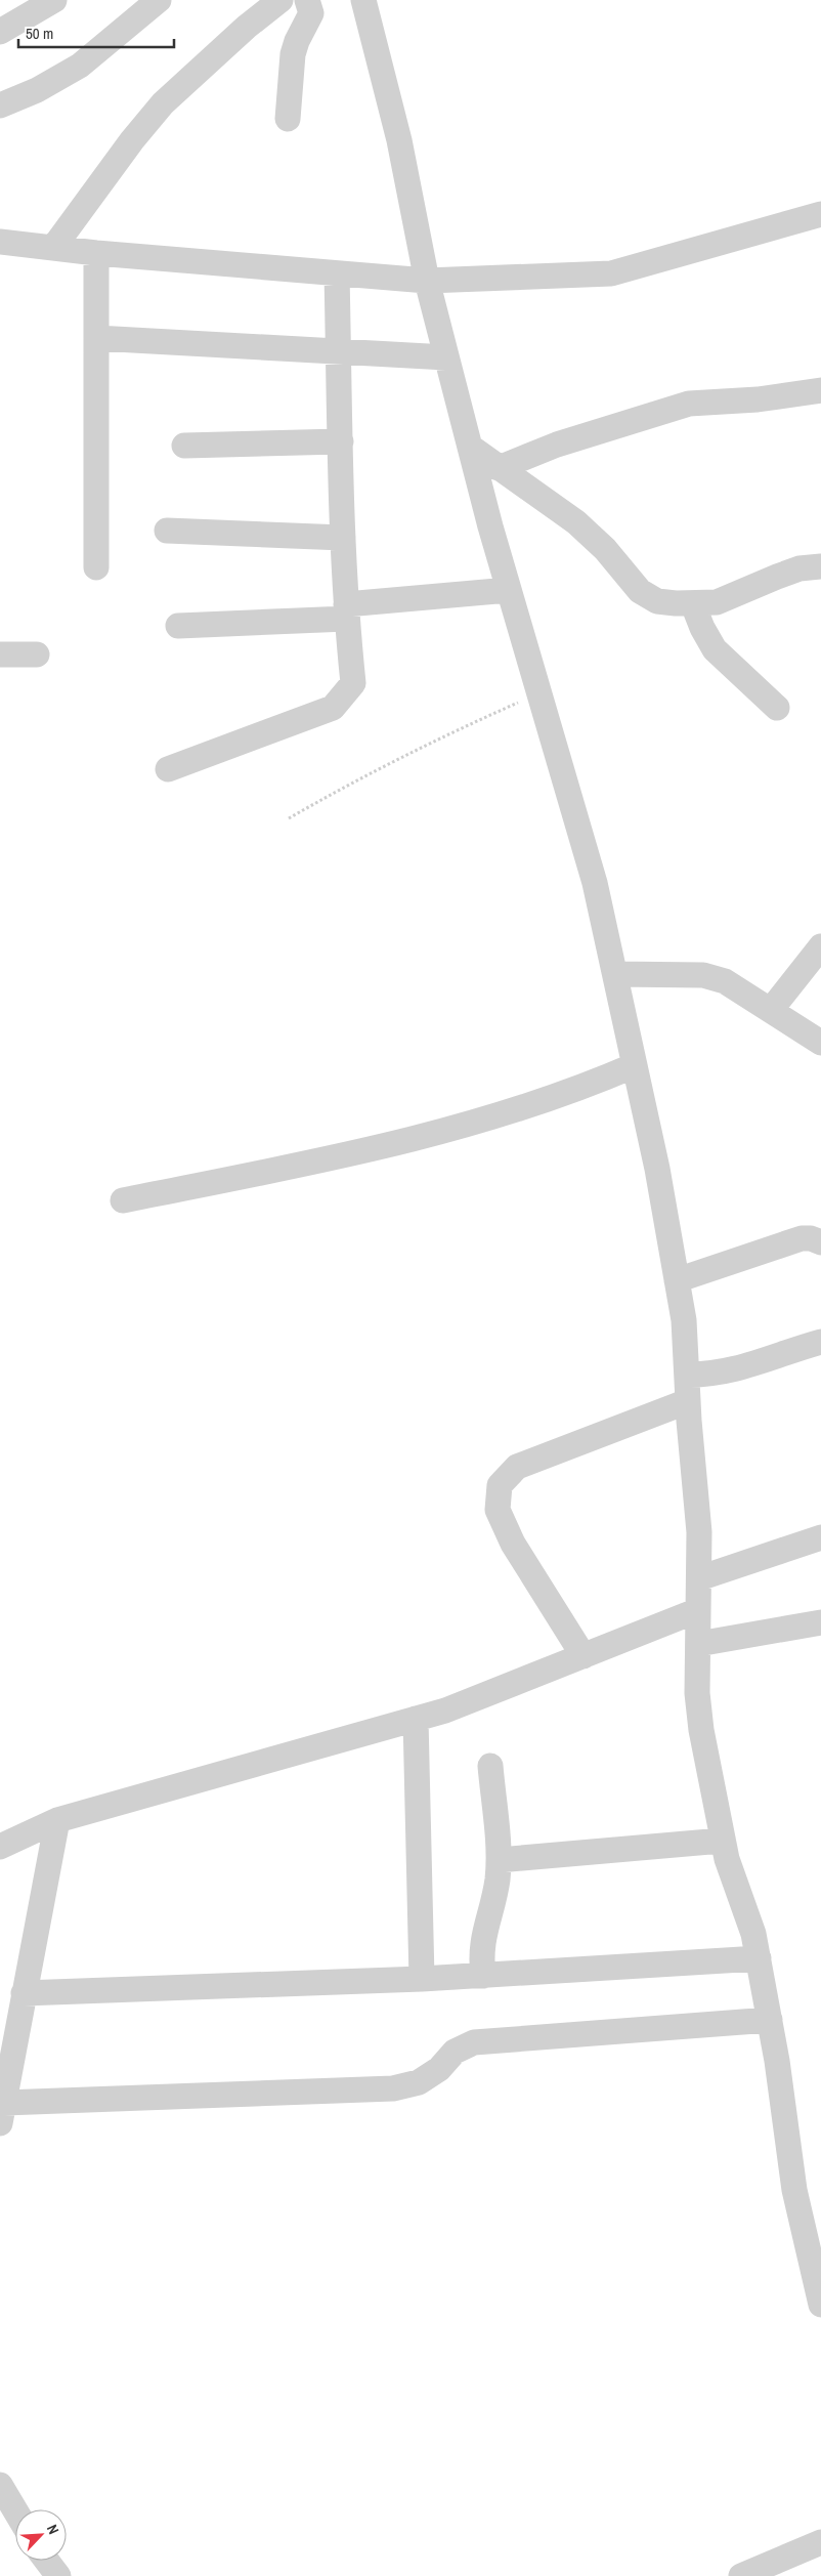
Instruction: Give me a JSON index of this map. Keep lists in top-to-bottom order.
{
  "scale_bar": "50 m",
  "north": "top right"
}
